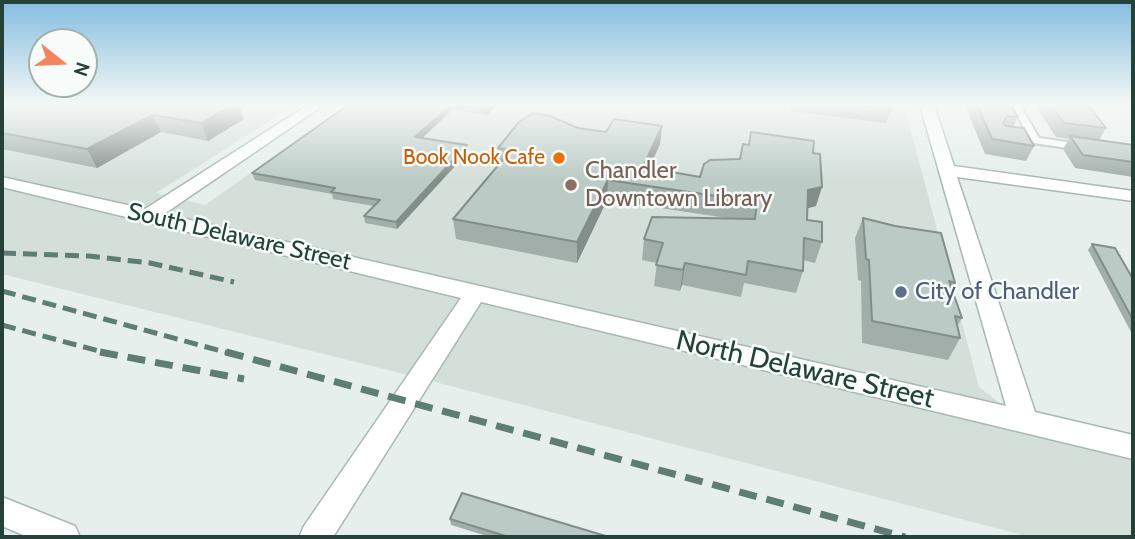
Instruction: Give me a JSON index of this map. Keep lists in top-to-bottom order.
{
  "streets": {
    "street": ["South Delaware Street", "North Delaware Street"]
  },
  "crossings": [
    ["South Delaware Street", "North Delaware Street"]
  ],
  "places": ["Book Nook Cafe", "Chandler Downtown Library", "City of Chandler"],
  "north": "right"
}
